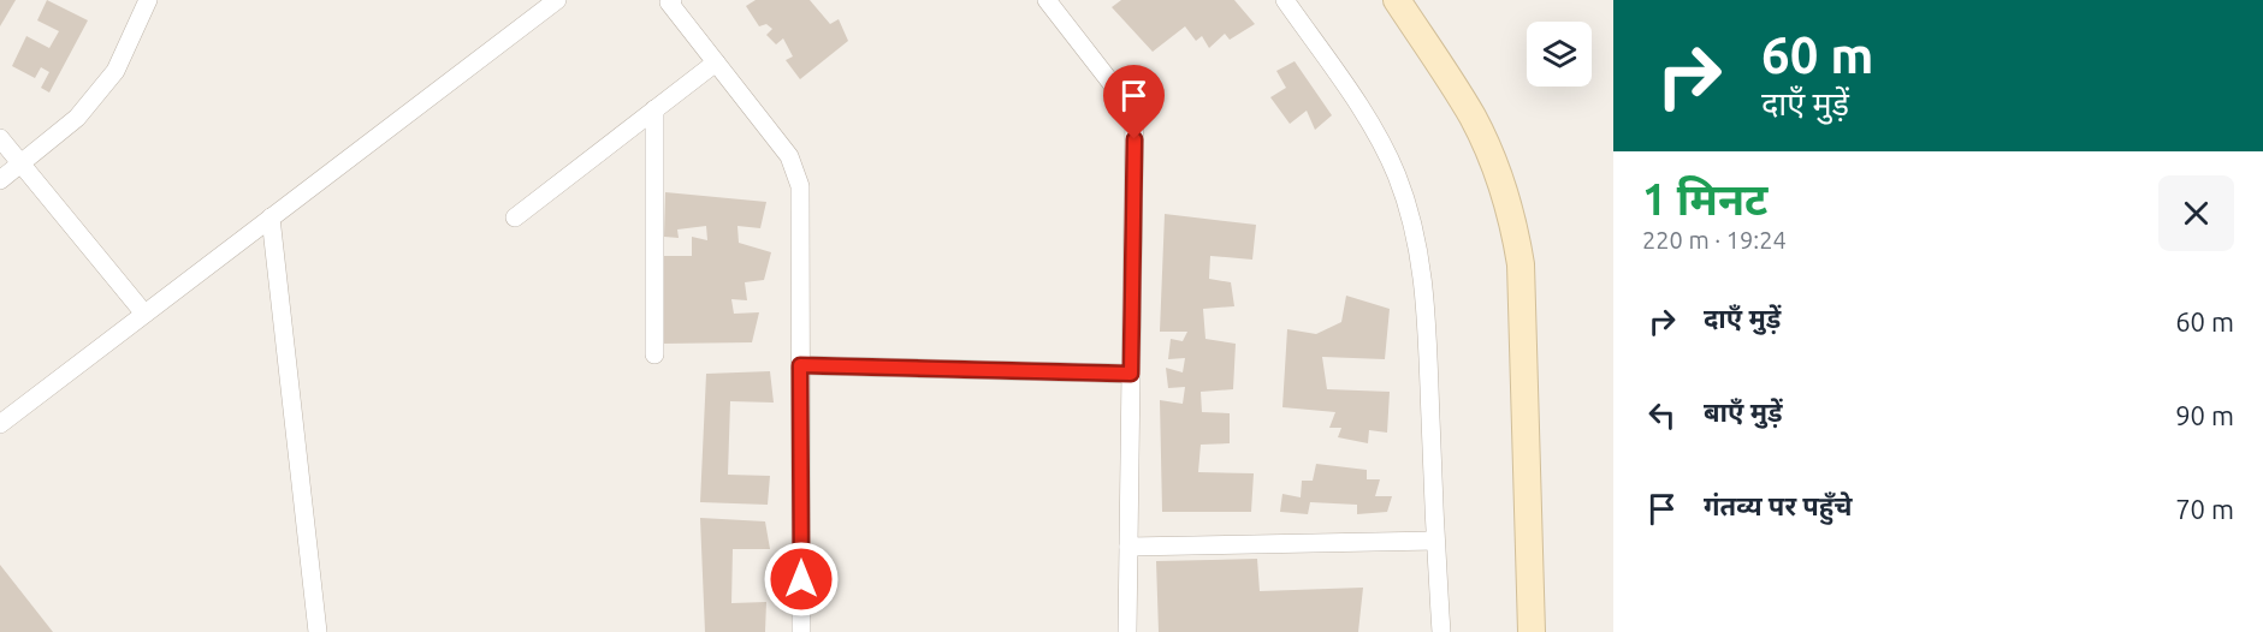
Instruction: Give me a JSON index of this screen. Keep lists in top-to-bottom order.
{
  "page": {
    "turn": ["60 m", "दाएँ मुड़ें"],
    "heading": ["1 मिनट", "220 m · 19:24"],
    "list": [
      {
        "name": "दाएँ मुड़ें",
        "value": "60 m"
      },
      {
        "name": "बाएँ मुड़ें",
        "value": "90 m"
      },
      {
        "name": "गंतव्य पर पहुँचे",
        "value": "70 m"
      }
    ]
  }
}
